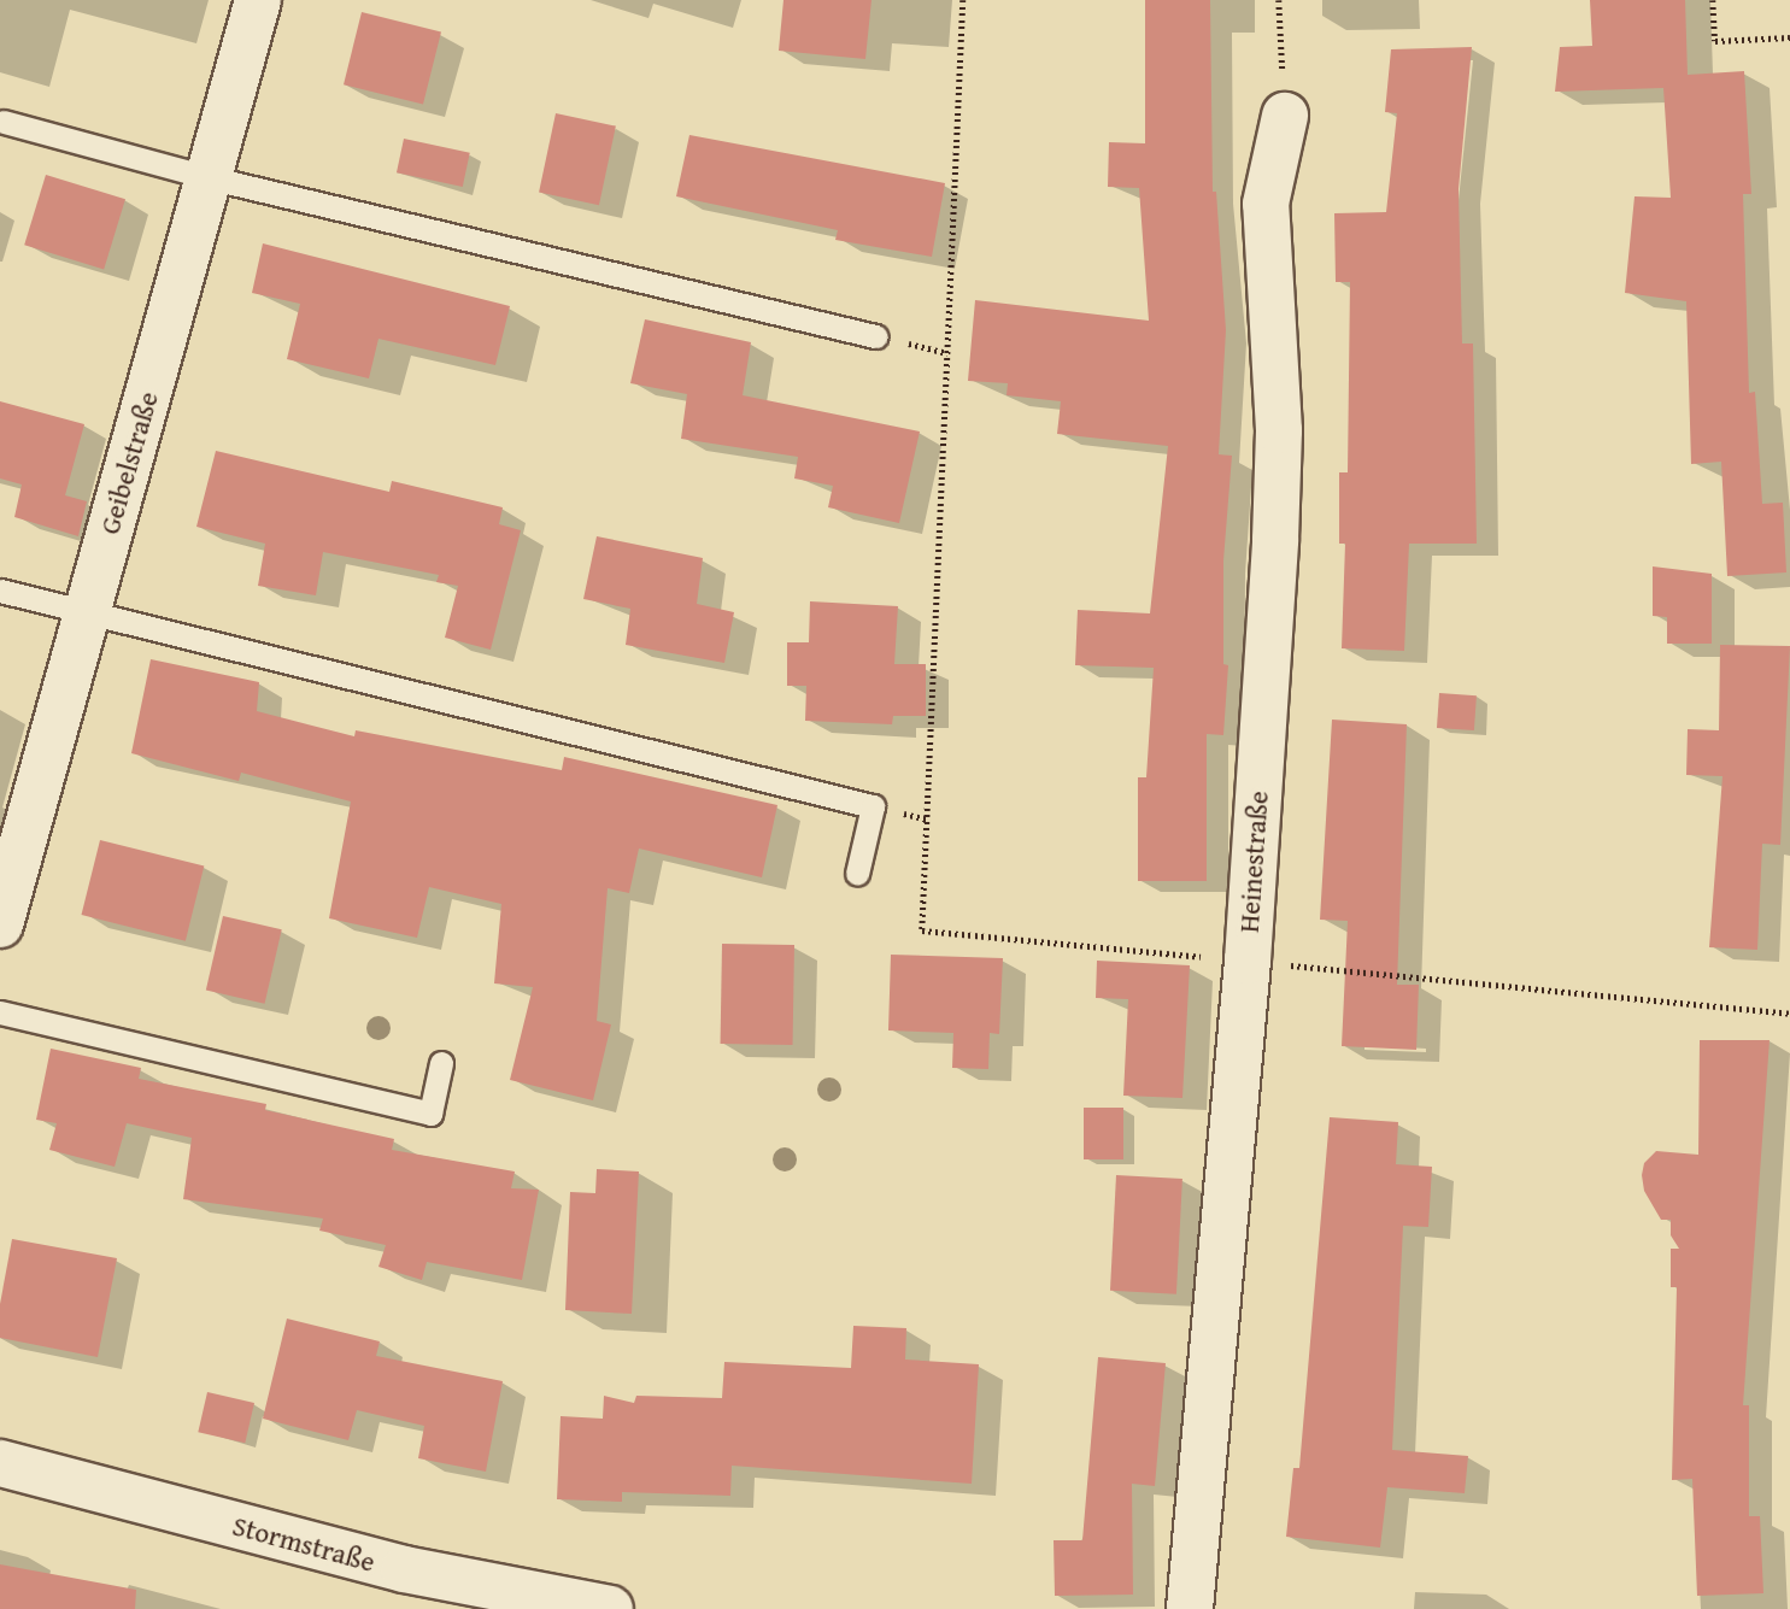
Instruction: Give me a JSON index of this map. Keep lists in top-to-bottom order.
{
  "streets": {
    "street": ["Geibelstraße", "Heinestraße", "Stormstraße"]
  }
}
